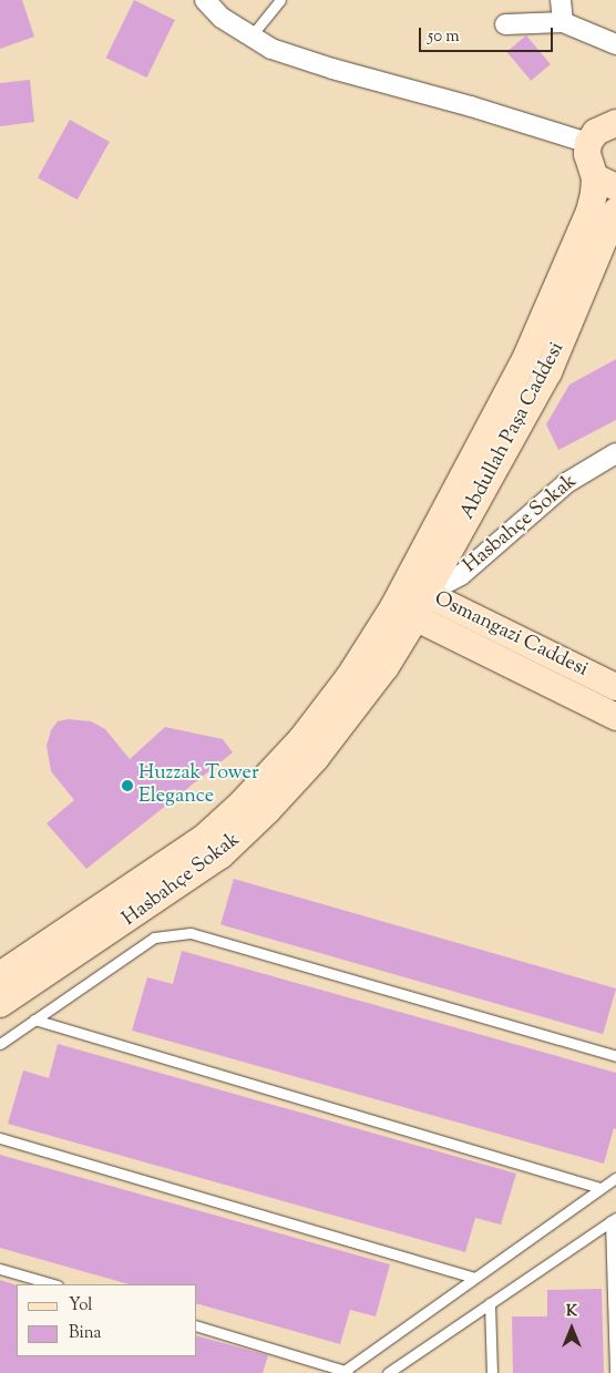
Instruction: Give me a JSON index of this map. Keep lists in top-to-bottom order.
{
  "streets": {
    "main road": ["Abdullah Paşa Caddesi", "Hasbahçe Sokak", "Osmangazi Caddesi"]
  },
  "crossings": [
    ["Abdullah Paşa Caddesi", "Hasbahçe Sokak"],
    ["Abdullah Paşa Caddesi", "Osmangazi Caddesi"],
    ["Hasbahçe Sokak", "Osmangazi Caddesi"]
  ],
  "places": ["Huzzak Tower Elegance"],
  "legend": ["Yol", "Bina"],
  "scale_bar": "50 m",
  "north": "top"
}
